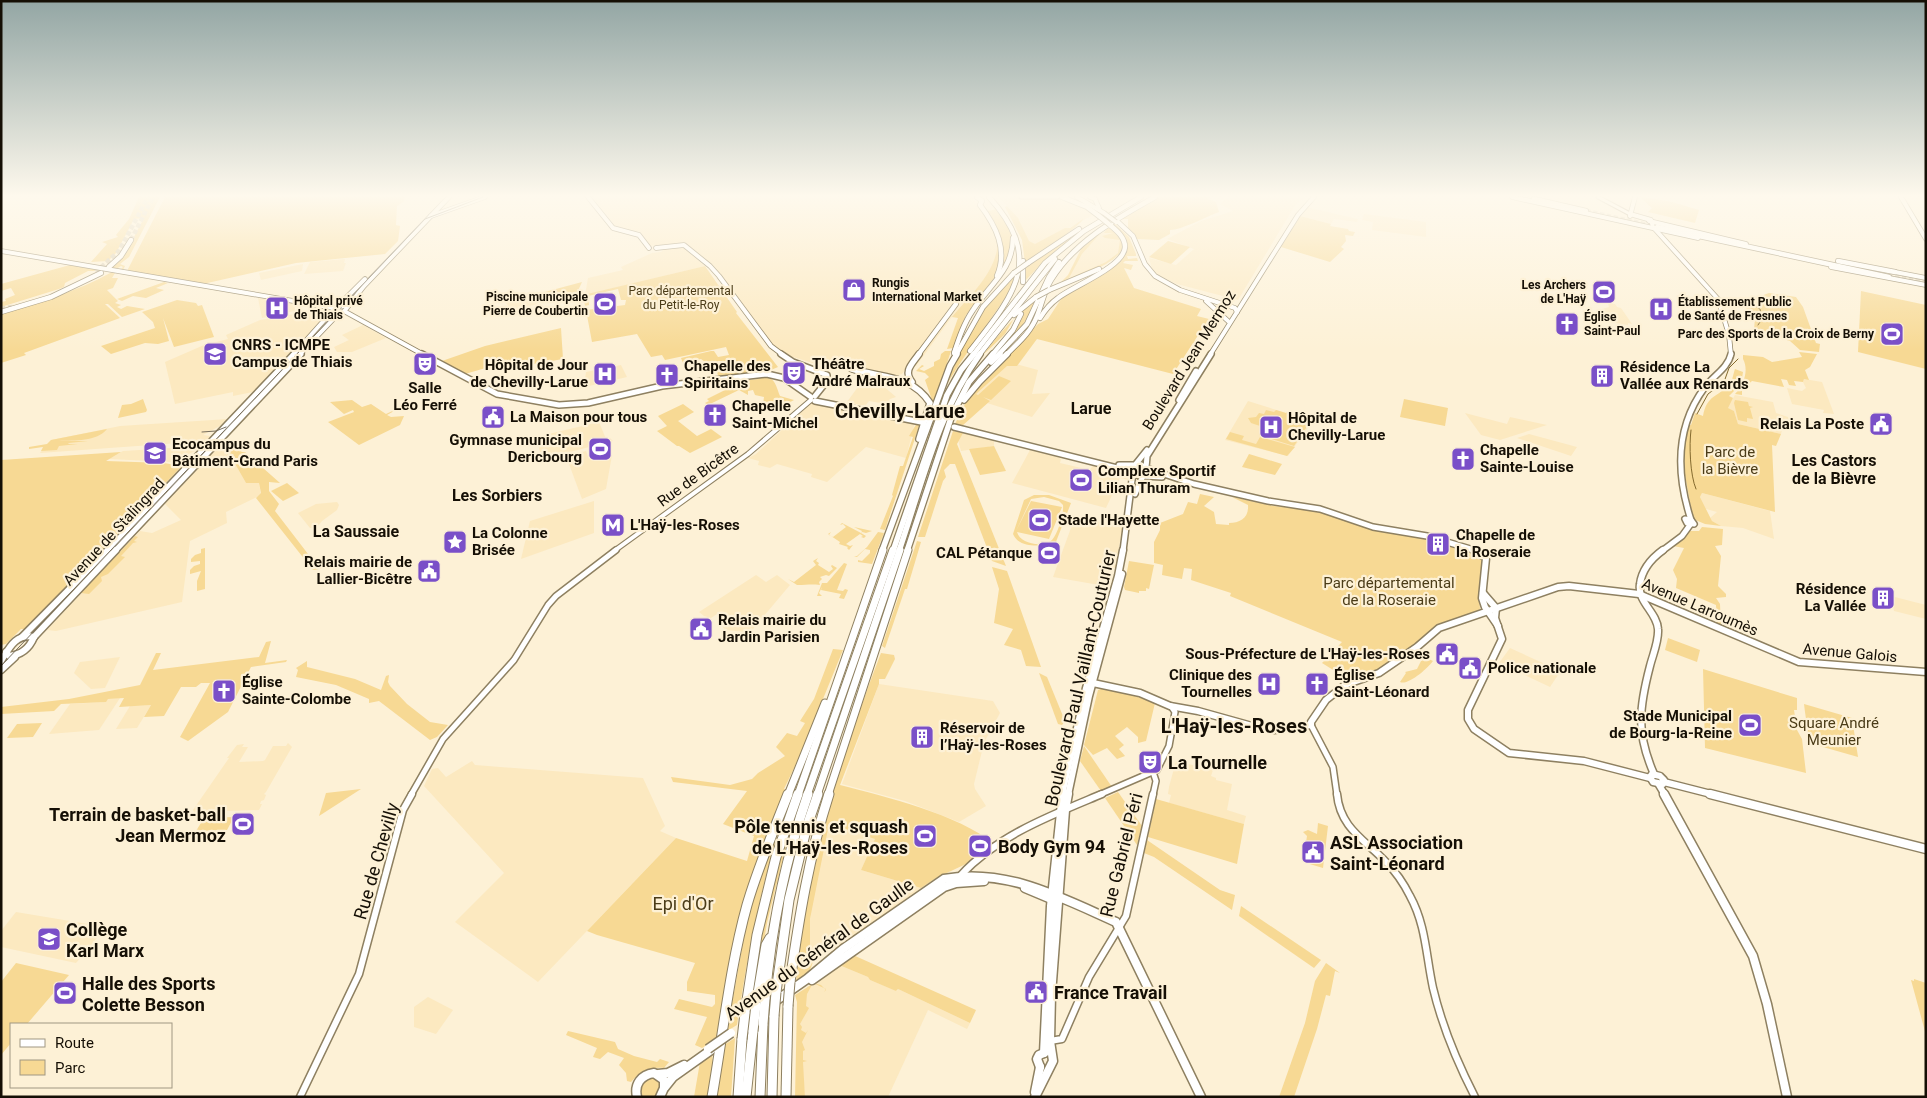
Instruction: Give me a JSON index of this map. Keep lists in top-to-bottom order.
{
  "streets": {
    "main road": [
      "Boulevard Jean Mermoz",
      "Avenue de Stalingrad",
      "Avenue Larroumès",
      "Avenue Galois",
      "Boulevard Paul Vaillant-Couturier",
      "Avenue du Général de Gaulle"
    ],
    "street": ["Rue de Bicêtre", "Rue Gabriel Péri", "Rue de Chevilly"]
  },
  "crossings": [
    ["Boulevard Jean Mermoz", "Boulevard Paul Vaillant-Couturier"],
    ["Rue de Bicêtre", "Rue de Chevilly"],
    ["Avenue Larroumès", "Avenue Galois"],
    ["Boulevard Paul Vaillant-Couturier", "Rue Gabriel Péri"],
    ["Boulevard Paul Vaillant-Couturier", "Avenue du Général de Gaulle"],
    ["Rue Gabriel Péri", "Avenue du Général de Gaulle"]
  ],
  "districts": [
    "Larue",
    "Chevilly-Larue",
    "Les Castors de la Bièvre",
    "Les Sorbiers",
    "La Saussaie",
    "L'Haÿ-les-Roses"
  ],
  "parks": [
    "Parc départemental du Petit-le-Roy",
    "Parc de la Bièvre",
    "Parc départemental de la Roseraie",
    "Square André Meunier",
    "Epi d'Or"
  ],
  "places": {
    "shop": ["Rungis International Market"],
    "sports": [
      "Les Archers de L'Haÿ",
      "Piscine municipale Pierre de Coubertin",
      "Parc des Sports de la Croix de Berny",
      "Gymnase municipal Dericbourg",
      "Complexe Sportif Lilian Thuram",
      "Stade l'Hayette",
      "CAL Pétanque",
      "Stade Municipal de Bourg-la-Reine",
      "Terrain de basket-ball Jean Mermoz",
      "Pôle tennis et squash de L'Haÿ-les-Roses",
      "Body Gym 94",
      "Halle des Sports Colette Besson"
    ],
    "hospital": [
      "Hôpital privé de Thiais",
      "Établissement Public de Santé de Fresnes",
      "Hôpital de Jour de Chevilly-Larue",
      "Hôpital de Chevilly-Larue",
      "Clinique des Tournelles"
    ],
    "church": [
      "Église Saint-Paul",
      "Chapelle des Spiritains",
      "Chapelle Saint-Michel",
      "Chapelle Sainte-Louise",
      "Église Saint-Léonard",
      "Église Sainte-Colombe"
    ],
    "school or university": ["CNRS - ICMPE Campus de Thiais", "Ecocampus du Bâtiment-Grand Paris", "Collège Karl Marx"],
    "theatre": ["Salle Léo Ferré", "Théâtre André Malraux", "La Tournelle"],
    "building": [
      "Résidence La Vallée aux Renards",
      "Chapelle de la Roseraie",
      "Résidence La Vallée",
      "Réservoir de l’Haÿ-les-Roses"
    ],
    "public building": [
      "La Maison pour tous",
      "Relais La Poste",
      "Relais mairie de Lallier-Bicêtre",
      "Relais mairie du Jardin Parisien",
      "Sous-Préfecture de L'Haÿ-les-Roses",
      "Police nationale",
      "ASL Association Saint-Léonard",
      "France Travail"
    ],
    "metro station": ["L'Haÿ-les-Roses"],
    "place": ["La Colonne Brisée"]
  },
  "legend": ["Route", "Parc"]
}
